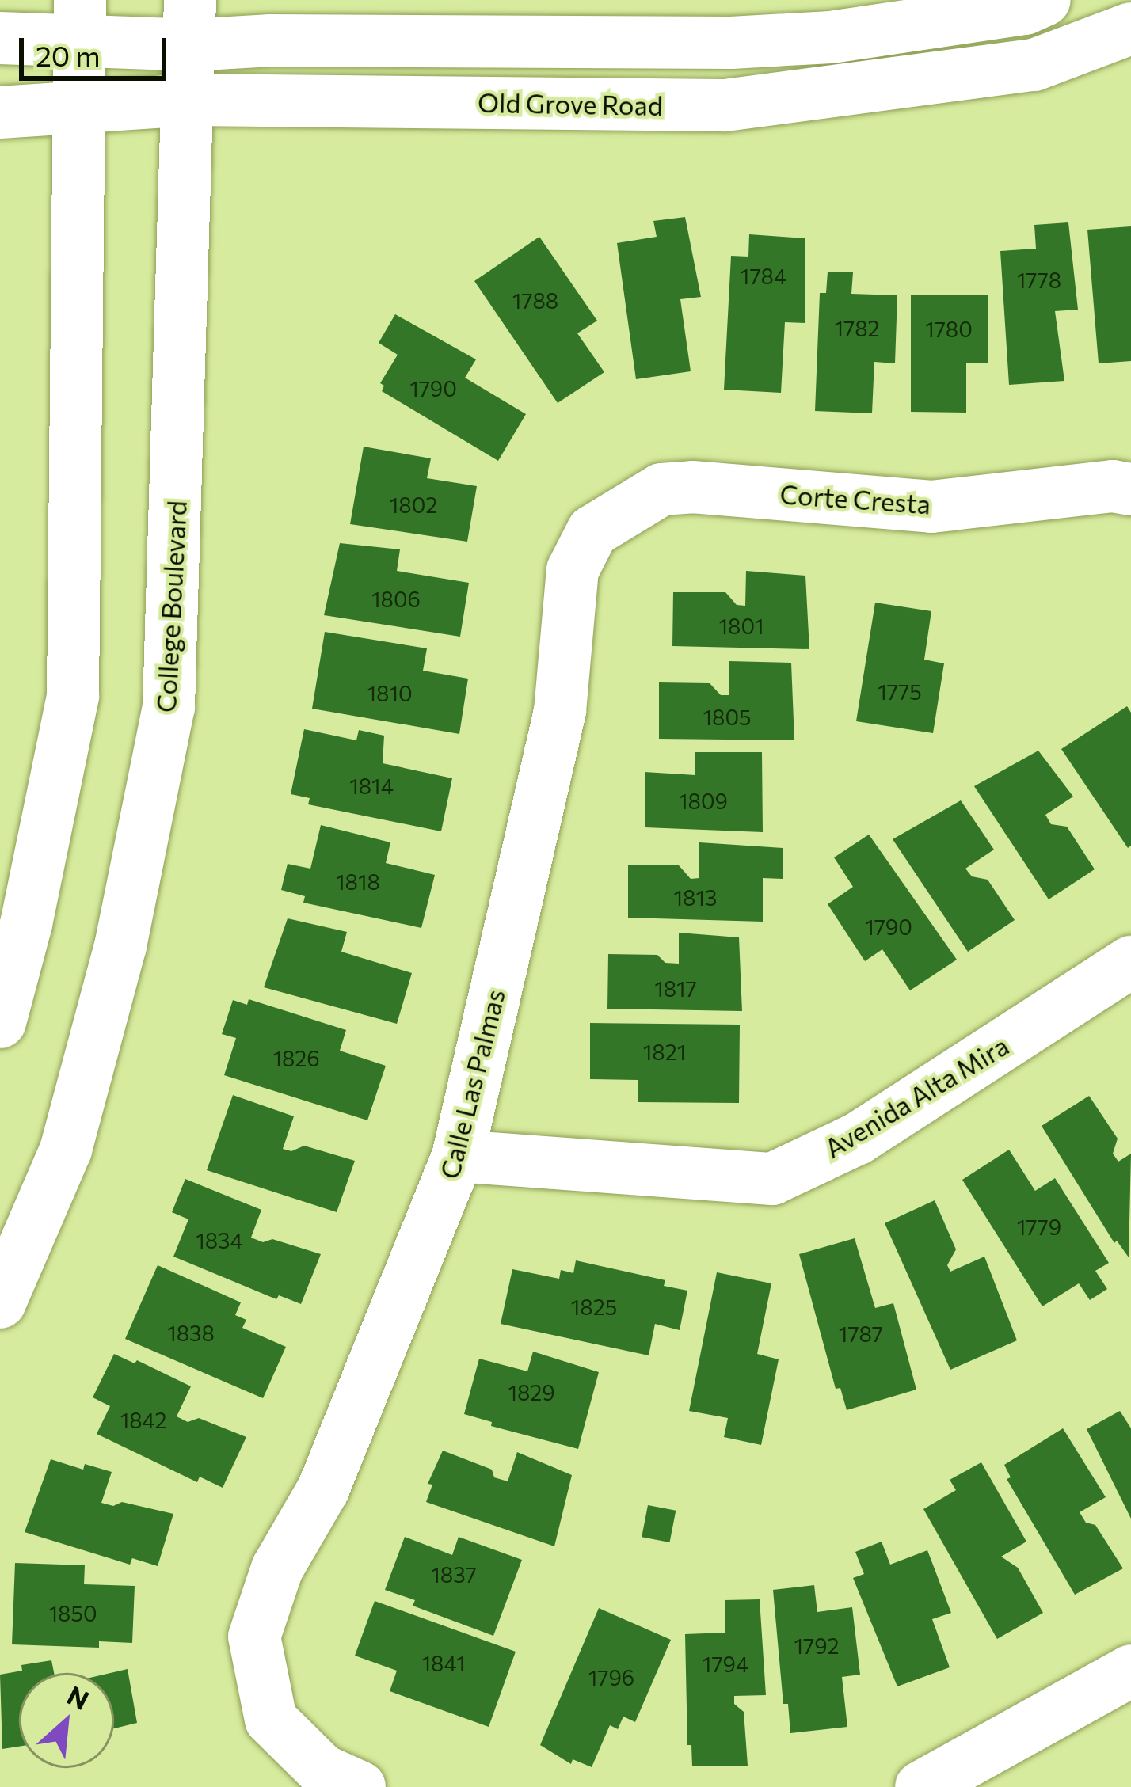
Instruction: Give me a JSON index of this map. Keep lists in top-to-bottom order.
{
  "streets": {
    "street": [
      "Old Grove Road",
      "Corte Cresta",
      "College Boulevard",
      "Calle Las Palmas",
      "Avenida Alta Mira"
    ]
  },
  "crossings": [
    ["Old Grove Road", "College Boulevard"],
    ["Corte Cresta", "Calle Las Palmas"],
    ["Calle Las Palmas", "Avenida Alta Mira"]
  ],
  "house_numbers": [
    "1784",
    "1778",
    "1788",
    "1782",
    "1780",
    "1790",
    "1802",
    "1806",
    "1801",
    "1775",
    "1810",
    "1805",
    "1814",
    "1809",
    "1818",
    "1813",
    "1790",
    "1817",
    "1821",
    "1826",
    "1779",
    "1834",
    "1825",
    "1838",
    "1787",
    "1829",
    "1842",
    "1837",
    "1850",
    "1792",
    "1841",
    "1794",
    "1796"
  ],
  "scale_bar": "20 m",
  "north": "top right"
}
